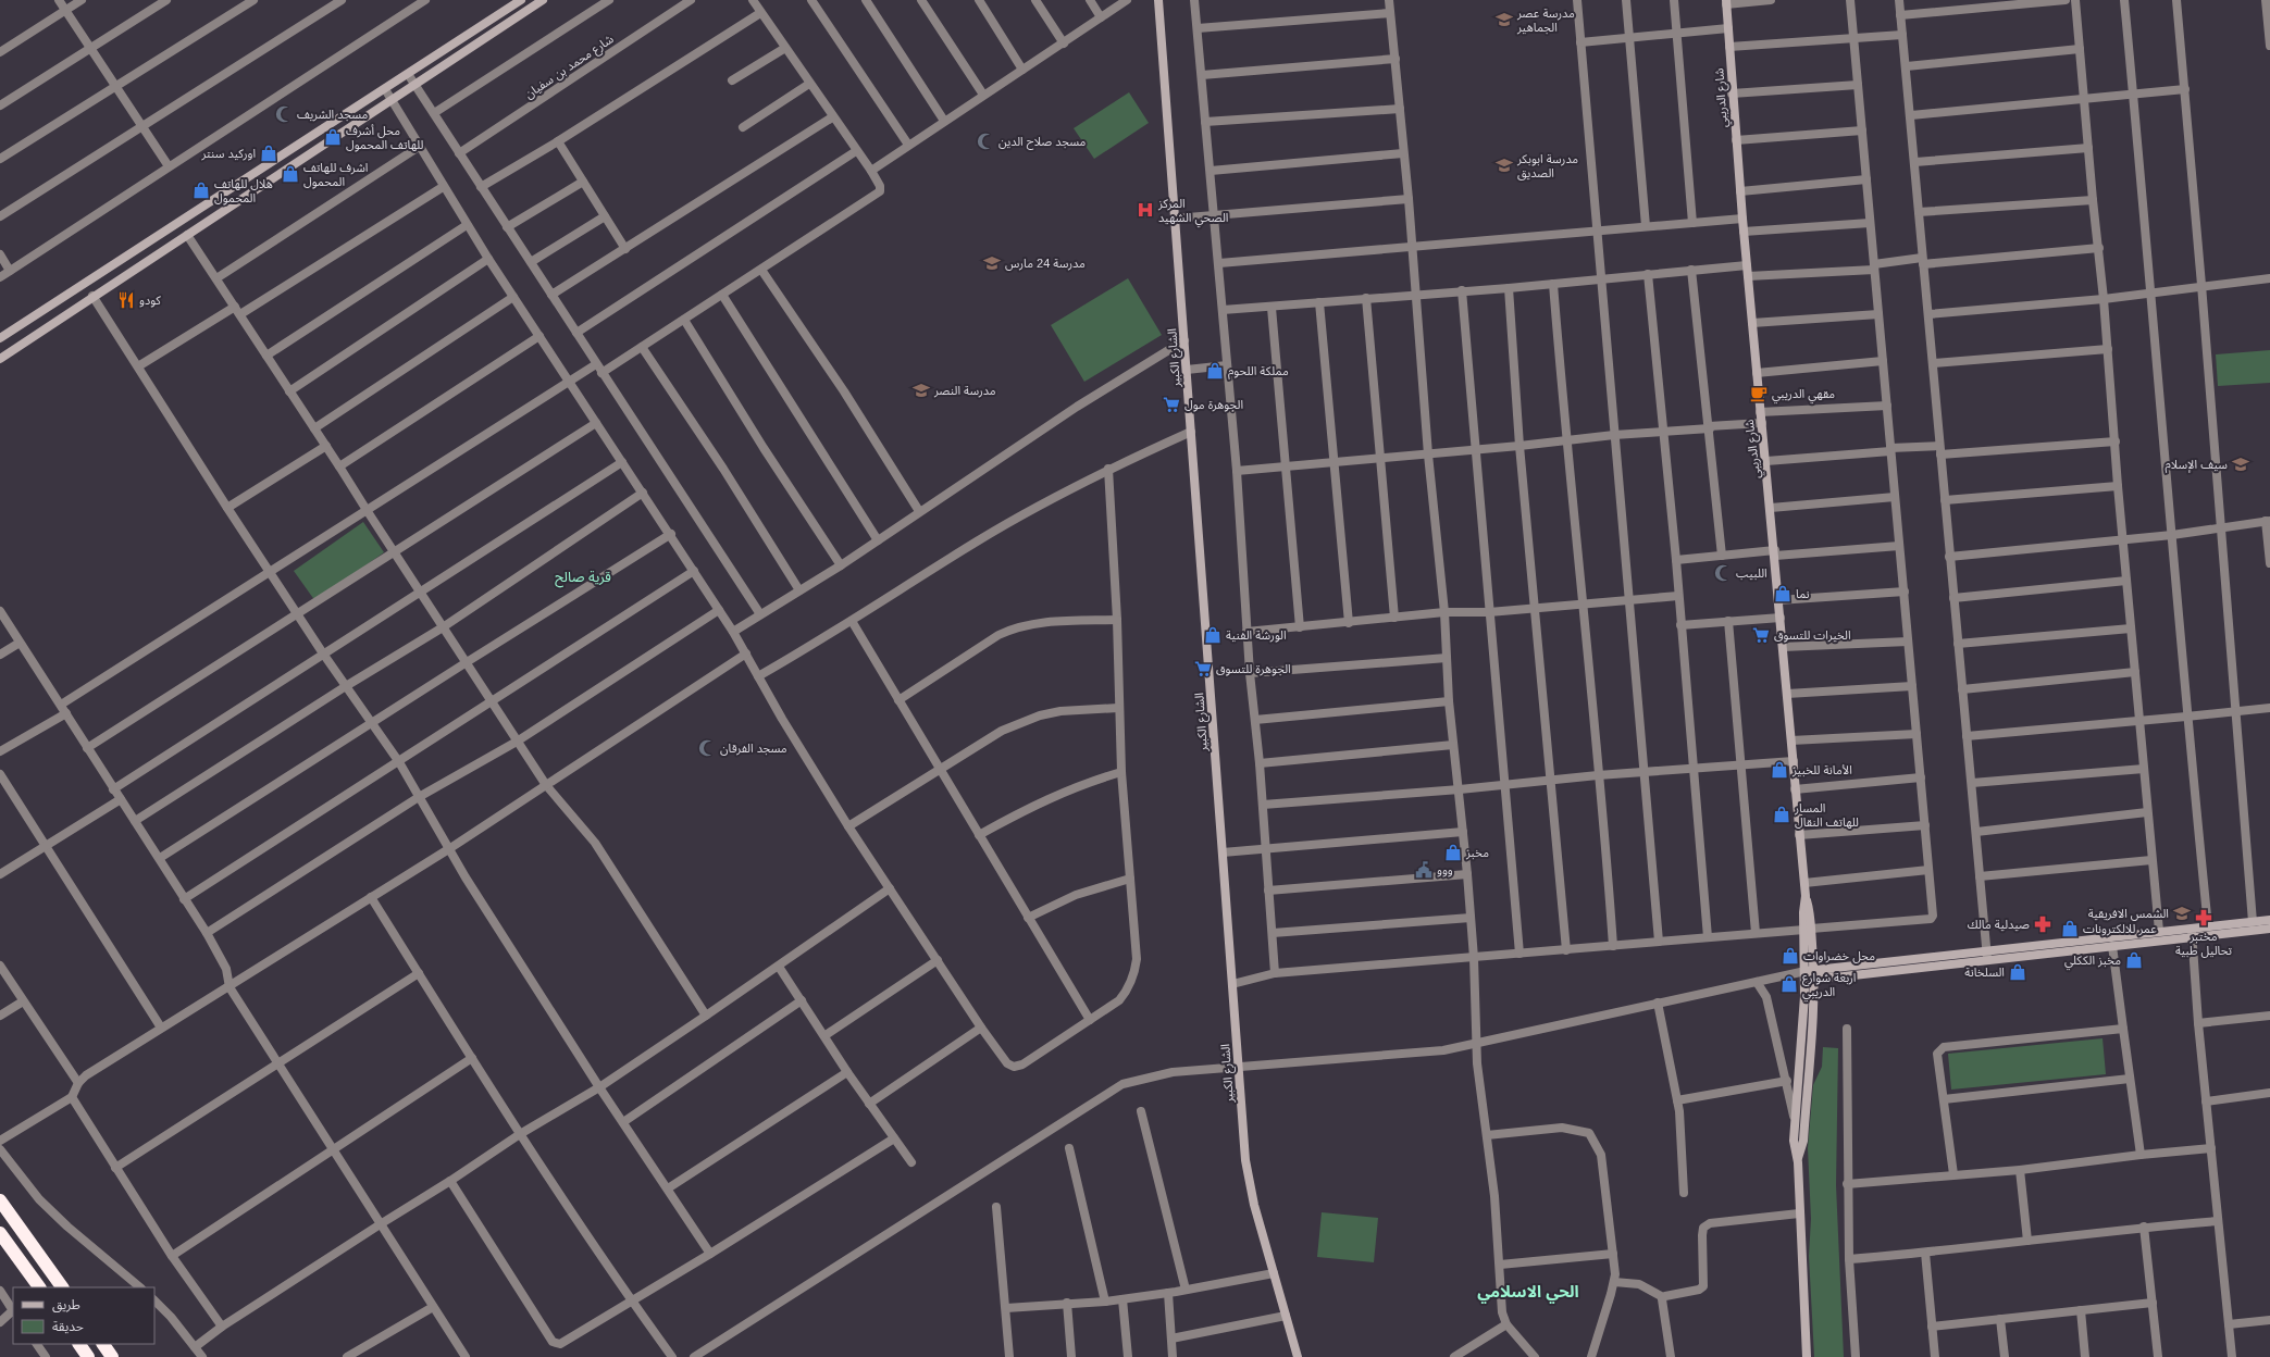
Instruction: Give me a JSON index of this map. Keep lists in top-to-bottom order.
{
  "streets": {
    "street": ["شارع محمد بن سفيان", "شارع الدريبي", "الشارع الكبير"]
  },
  "districts": ["قرية صالح", "الحي الاسلامي"],
  "places": {
    "school or university": [
      "مدرسة عصر الجماهير",
      "مدرسة ابوبكر الصديق",
      "مدرسة 24 مارس",
      "مدرسة النصر",
      "سيف الإسلام",
      "الشمس الافريقية"
    ],
    "mosque": [
      "مسجد الشريف",
      "مسجد صلاح الدين",
      "اللبيب",
      "مسجد الفرقان"
    ],
    "shop": [
      "محل أشرف للهاتف المحمول",
      "اوركيد سنتر",
      "اشرف للهاتف المحمول",
      "هلال للهاتف المحمول",
      "مملكة اللحوم",
      "نما",
      "الورشة الفنية",
      "الأمانة للخبيز",
      "المسار للهاتف النقال",
      "مخبز",
      "عمر للالكترونات",
      "محل خضراوات",
      "مخبز الككلي",
      "السلخانة",
      "اربعة شوارع الدريبي"
    ],
    "hospital": ["المركز الصحي الشهيد"],
    "restaurant": ["كودو"],
    "cafe": ["مقهي الدريبي"],
    "supermarket": ["الجوهرة مول", "الخيرات للتسوق", "الجوهرة للتسوق"],
    "public building": ["ووو"],
    "pharmacy": ["مختبر تحاليل طبية", "صيدلية مالك"]
  },
  "legend": ["طريق", "حديقة"]
}
